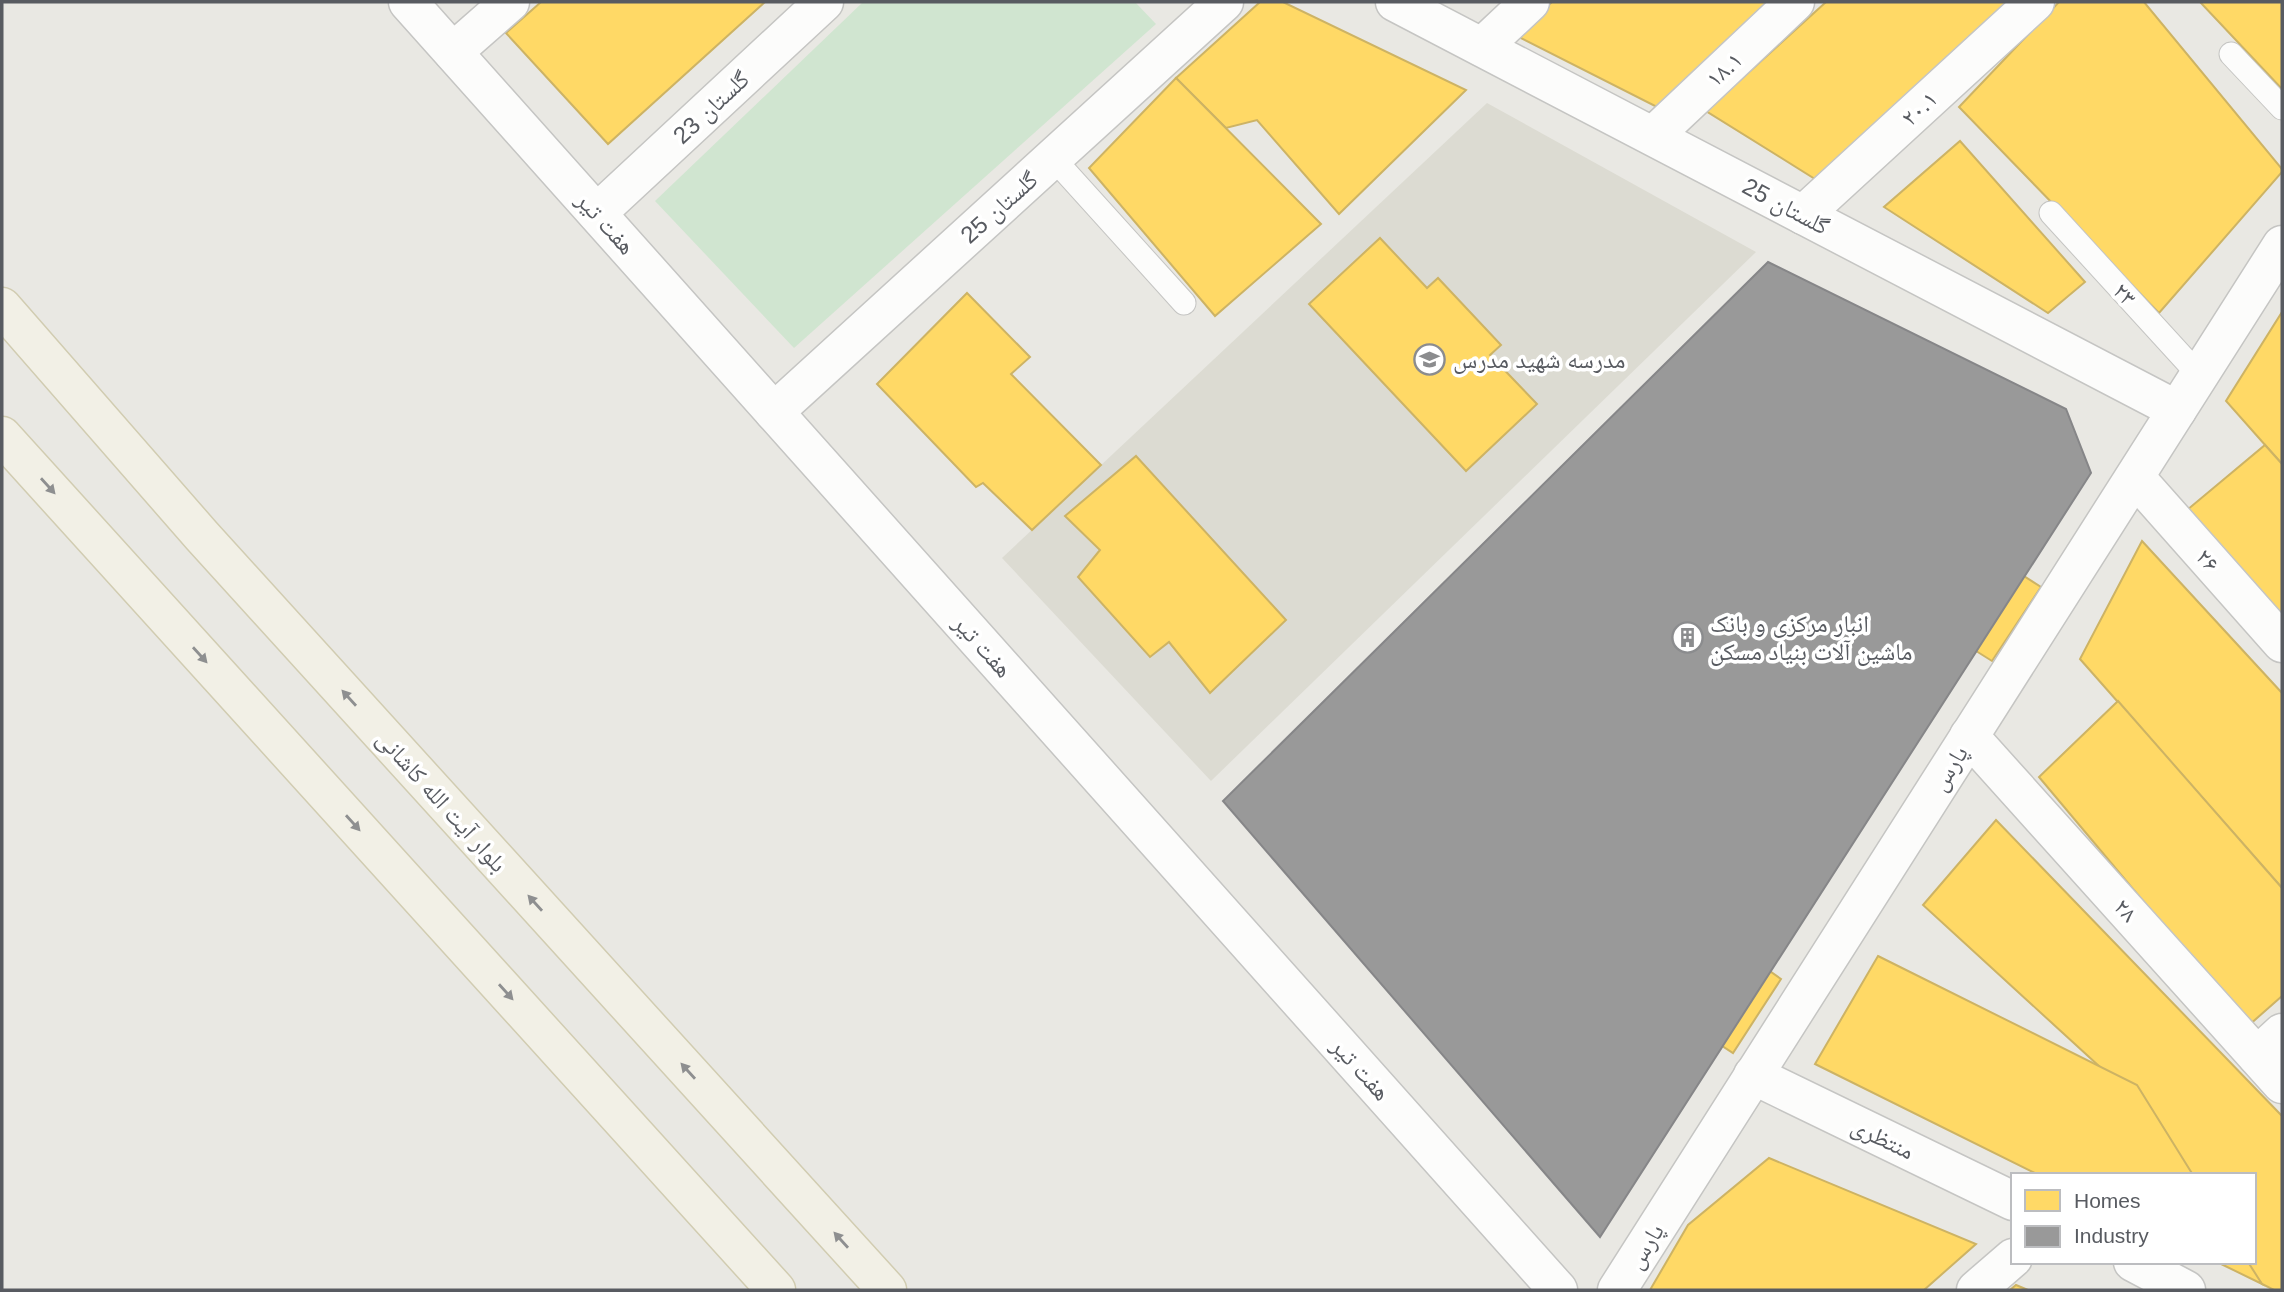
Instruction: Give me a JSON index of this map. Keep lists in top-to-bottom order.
{
  "streets": {
    "main road": ["بلوار آیت الله کاشانی"],
    "street": [
      "۱۸.۱",
      "گلستان 23",
      "۲۰.۱",
      "گلستان 25",
      "هفت تیر",
      "۲۶",
      "پارس",
      "۲۸",
      "منتظری"
    ],
    "lane": ["۲۳"]
  },
  "crossings": [
    ["۱۸.۱", "گلستان 25"],
    ["گلستان 23", "هفت تیر"],
    ["۲۰.۱", "گلستان 25"],
    ["گلستان 25", "هفت تیر"],
    ["گلستان 25", "پارس"],
    ["۲۳", "پارس"],
    ["۲۶", "پارس"],
    ["پارس", "۲۸"],
    ["پارس", "منتظری"]
  ],
  "places": {
    "school or university": ["مدرسه شهید مدرس"],
    "building": ["انبار مرکزی و بانک ماشین آلات بنیاد مسکن"]
  },
  "legend": ["Homes", "Industry"]
}
